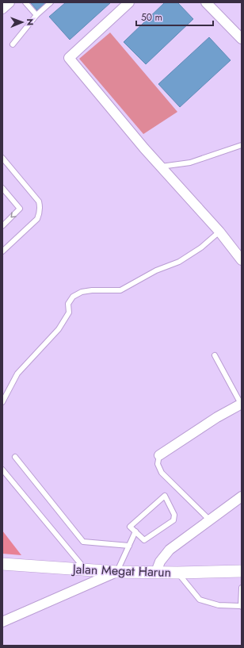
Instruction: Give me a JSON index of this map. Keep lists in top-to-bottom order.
{
  "streets": {
    "street": ["Jalan Megat Harun"]
  },
  "scale_bar": "50 m",
  "north": "right"
}
